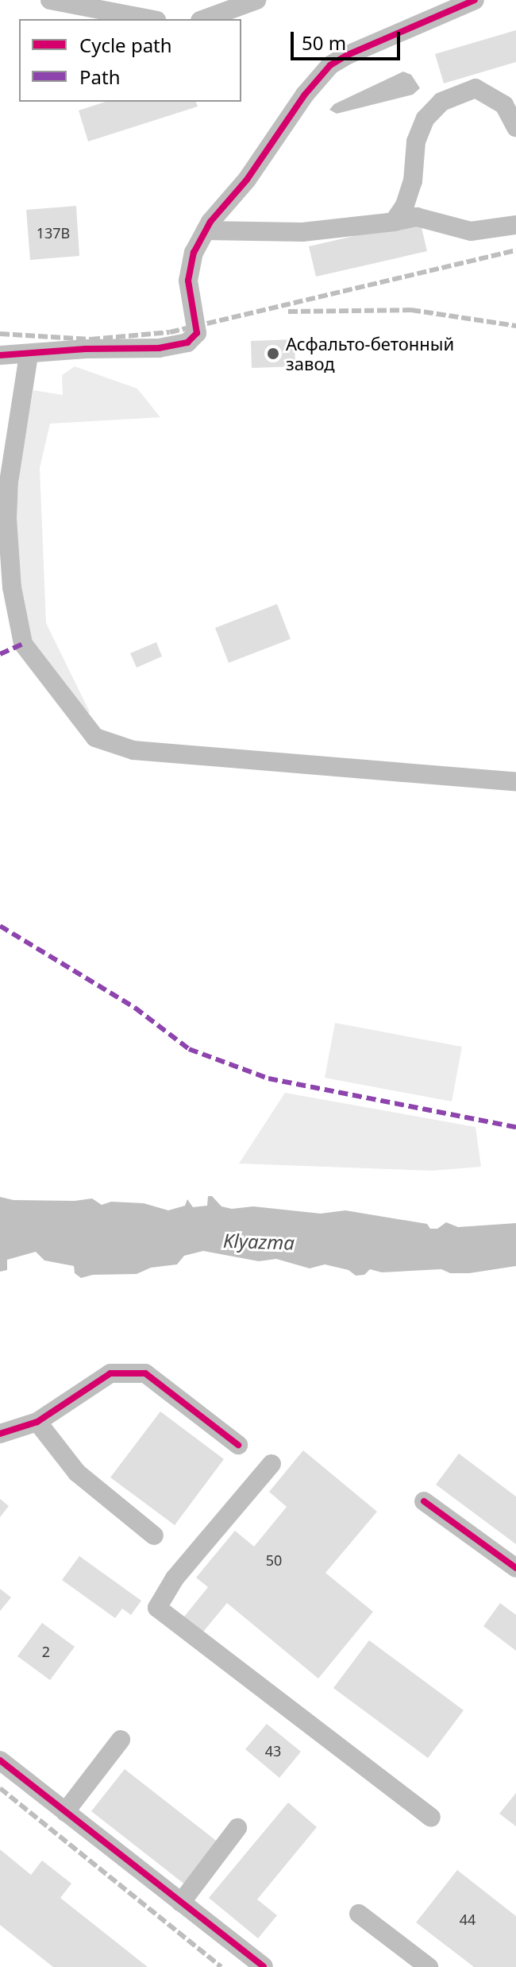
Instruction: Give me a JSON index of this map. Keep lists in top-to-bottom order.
{
  "water": ["Klyazma"],
  "places": ["Асфальто-бетонный завод"],
  "house_numbers": [
    "137В",
    "50",
    "2",
    "43",
    "44"
  ],
  "legend": ["Cycle path", "Path"],
  "scale_bar": "50 m"
}
